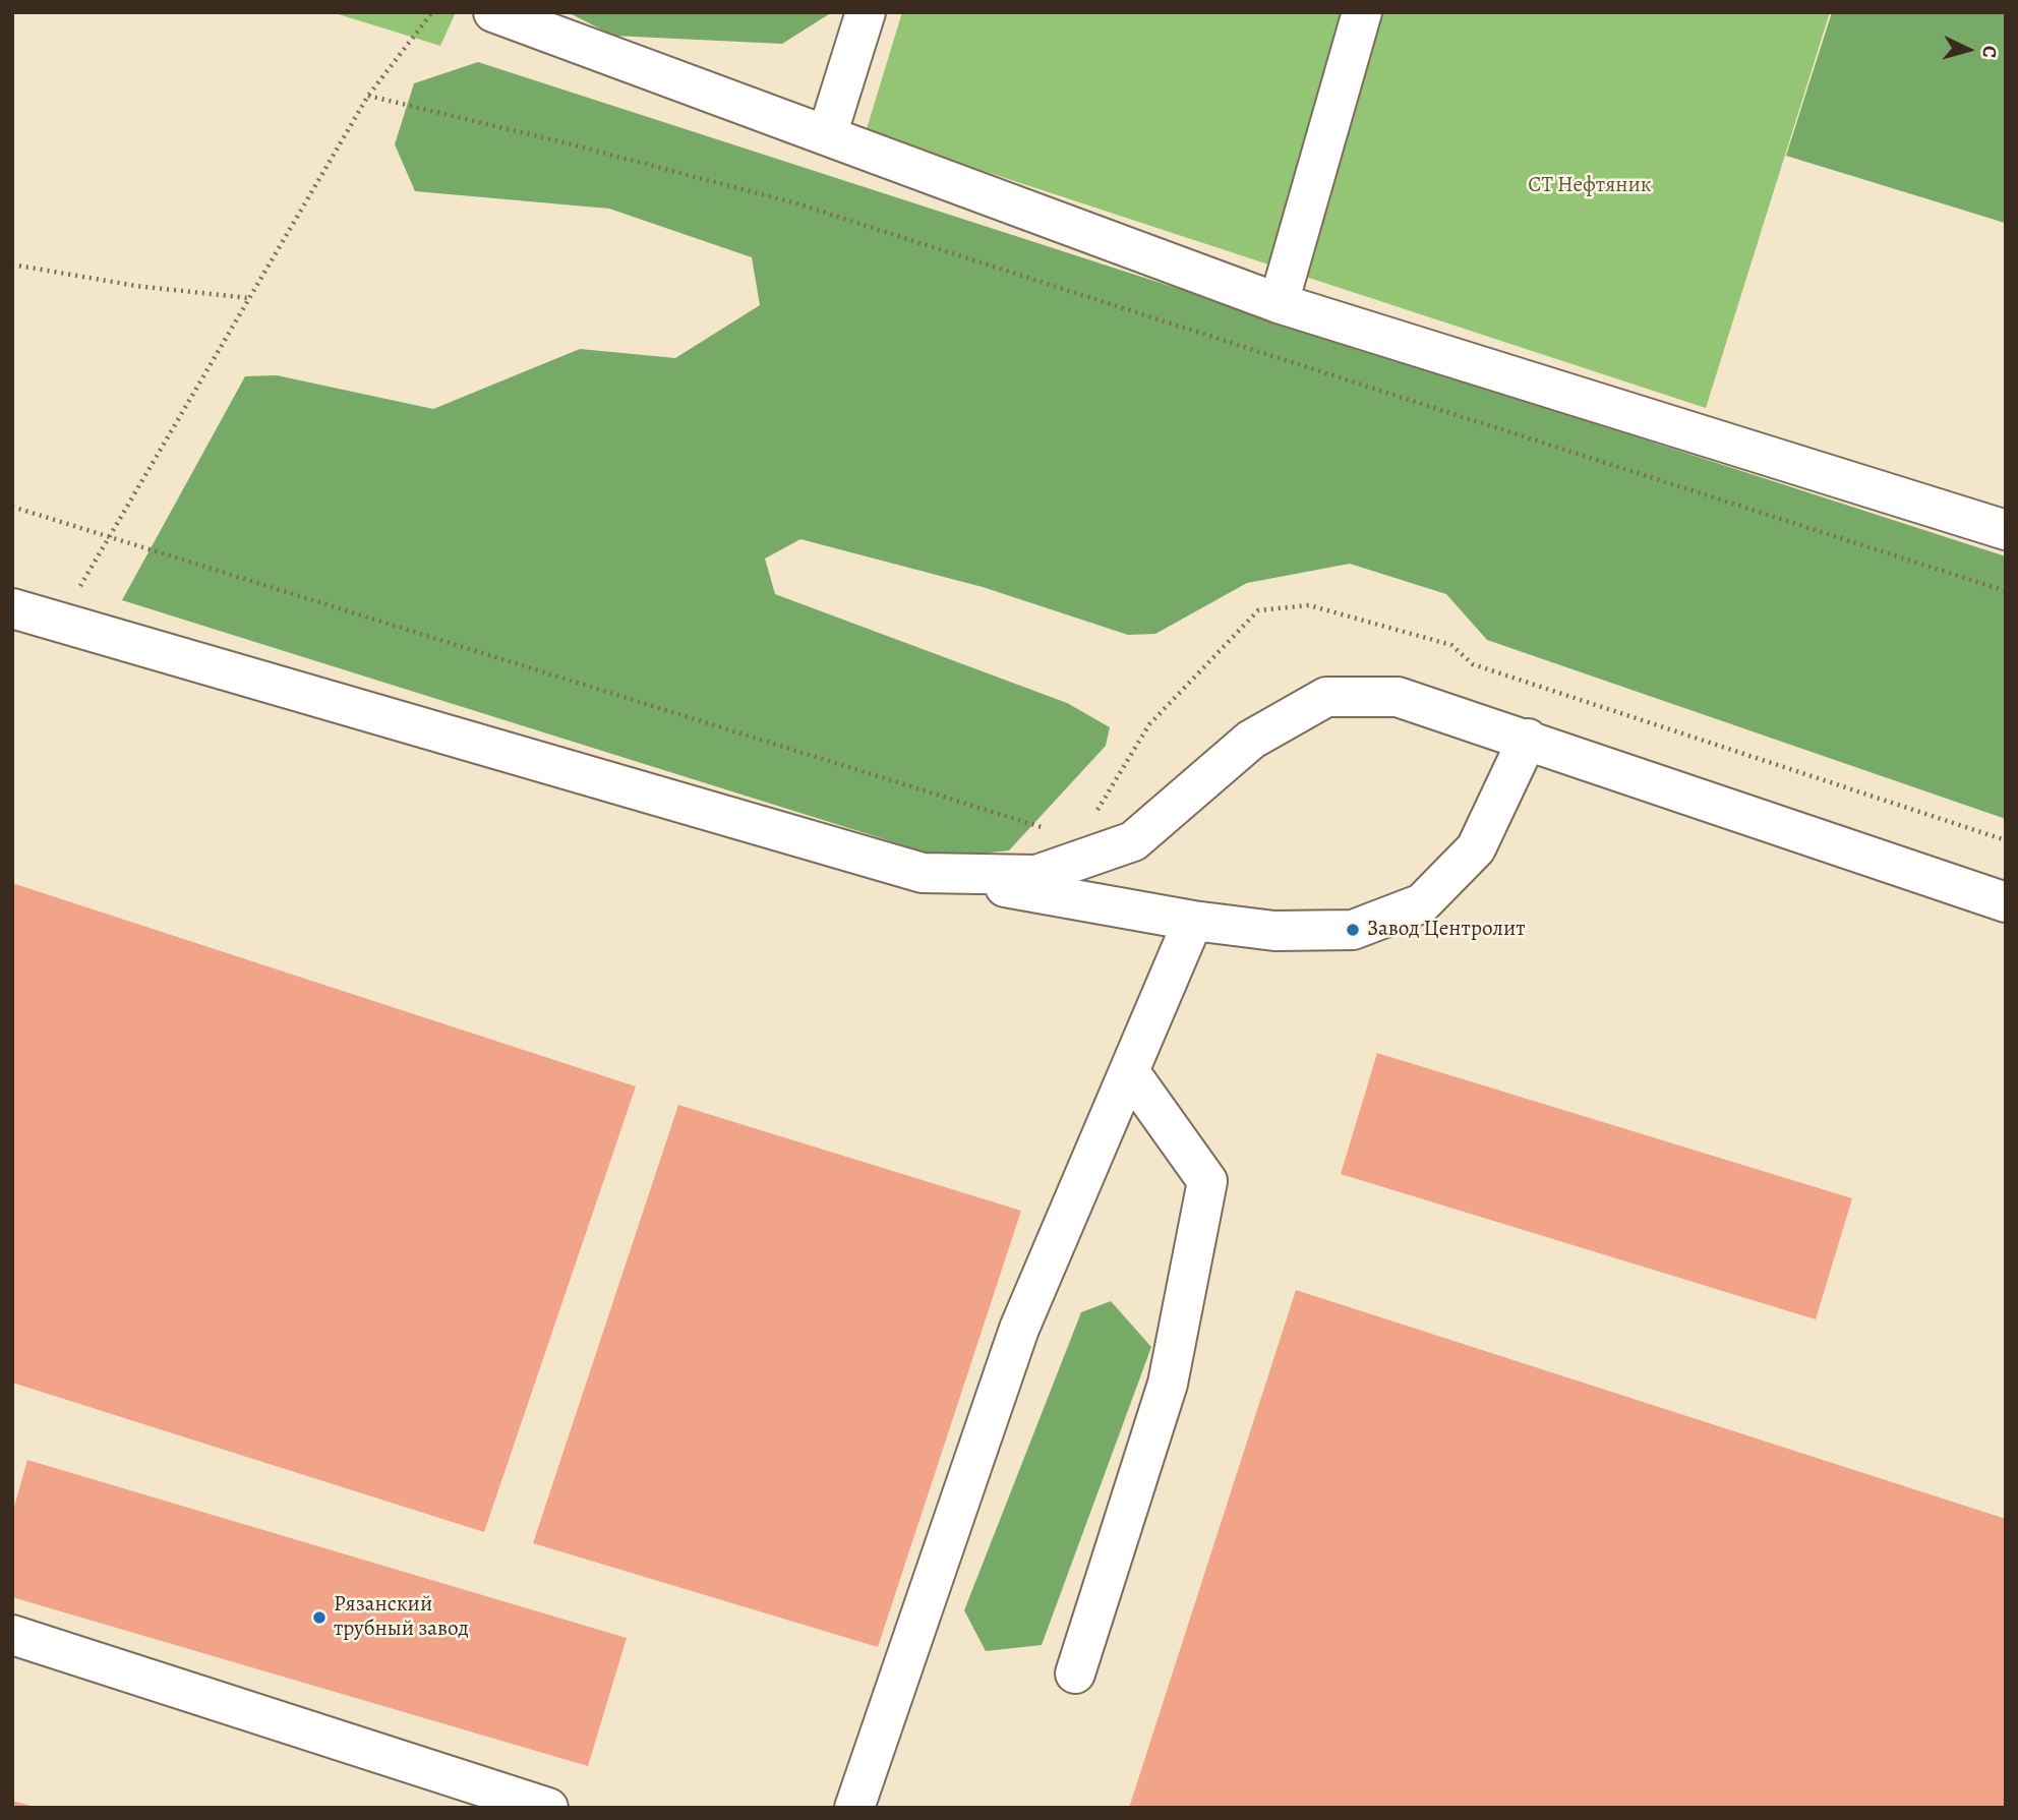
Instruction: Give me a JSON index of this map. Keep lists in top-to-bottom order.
{
  "parks": ["СТ Нефтяник"],
  "places": ["Завод Центролит", "Рязанский трубный завод"],
  "north": "right"
}
